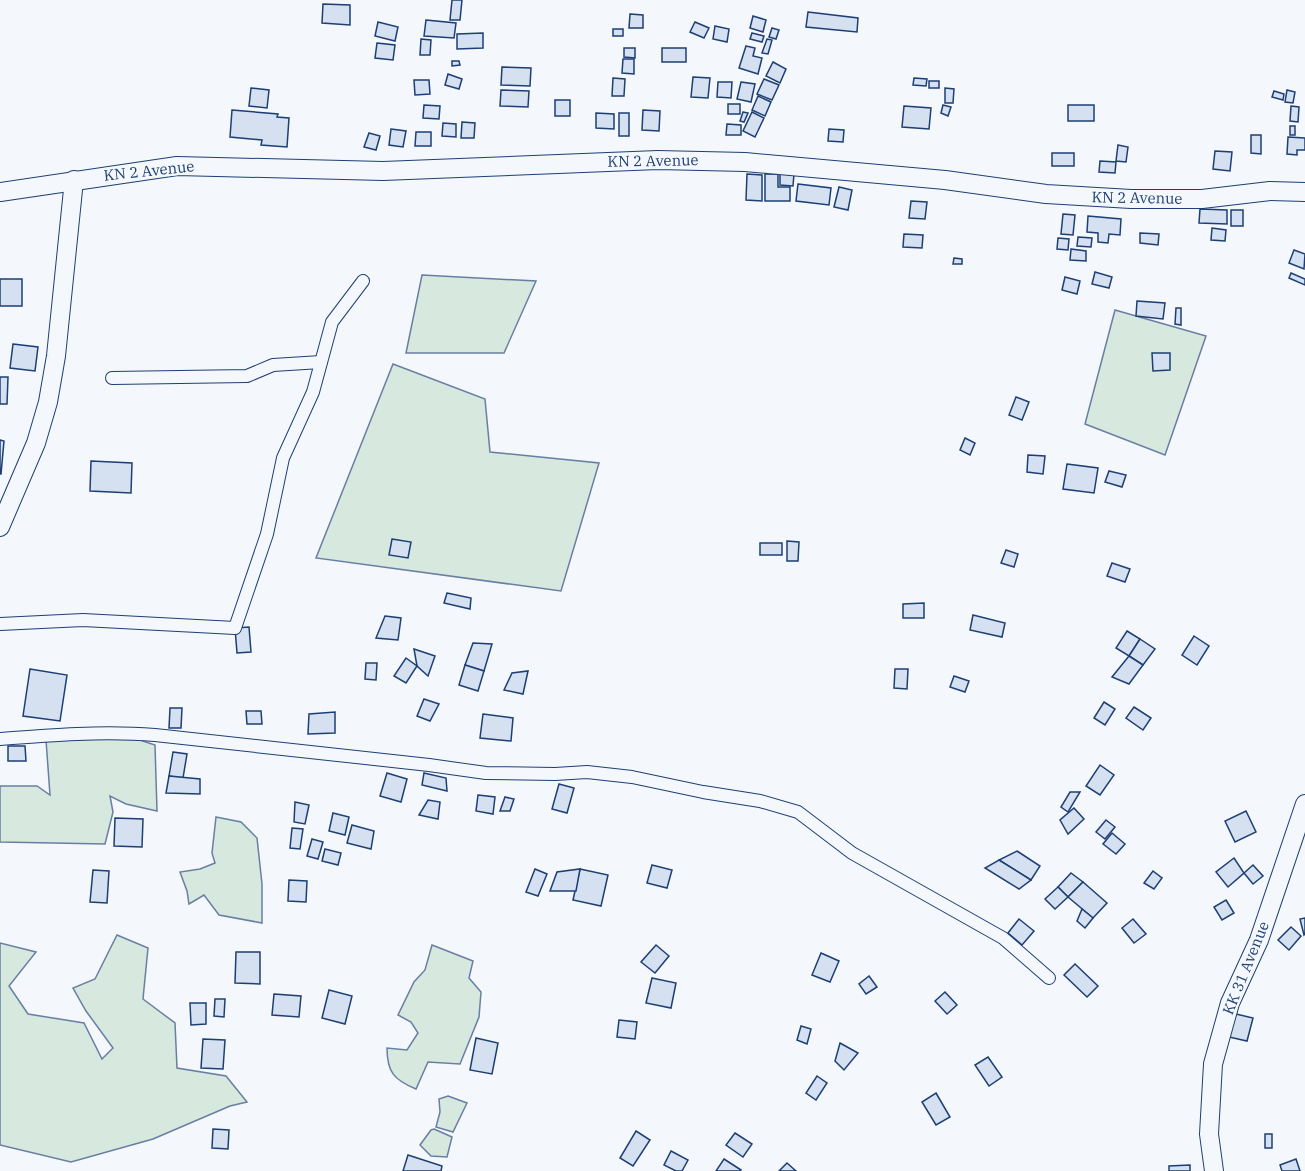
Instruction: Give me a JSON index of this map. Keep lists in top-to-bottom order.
{
  "streets": {
    "main road": ["KN 2 Avenue", "KK 31 Avenue"]
  }
}
